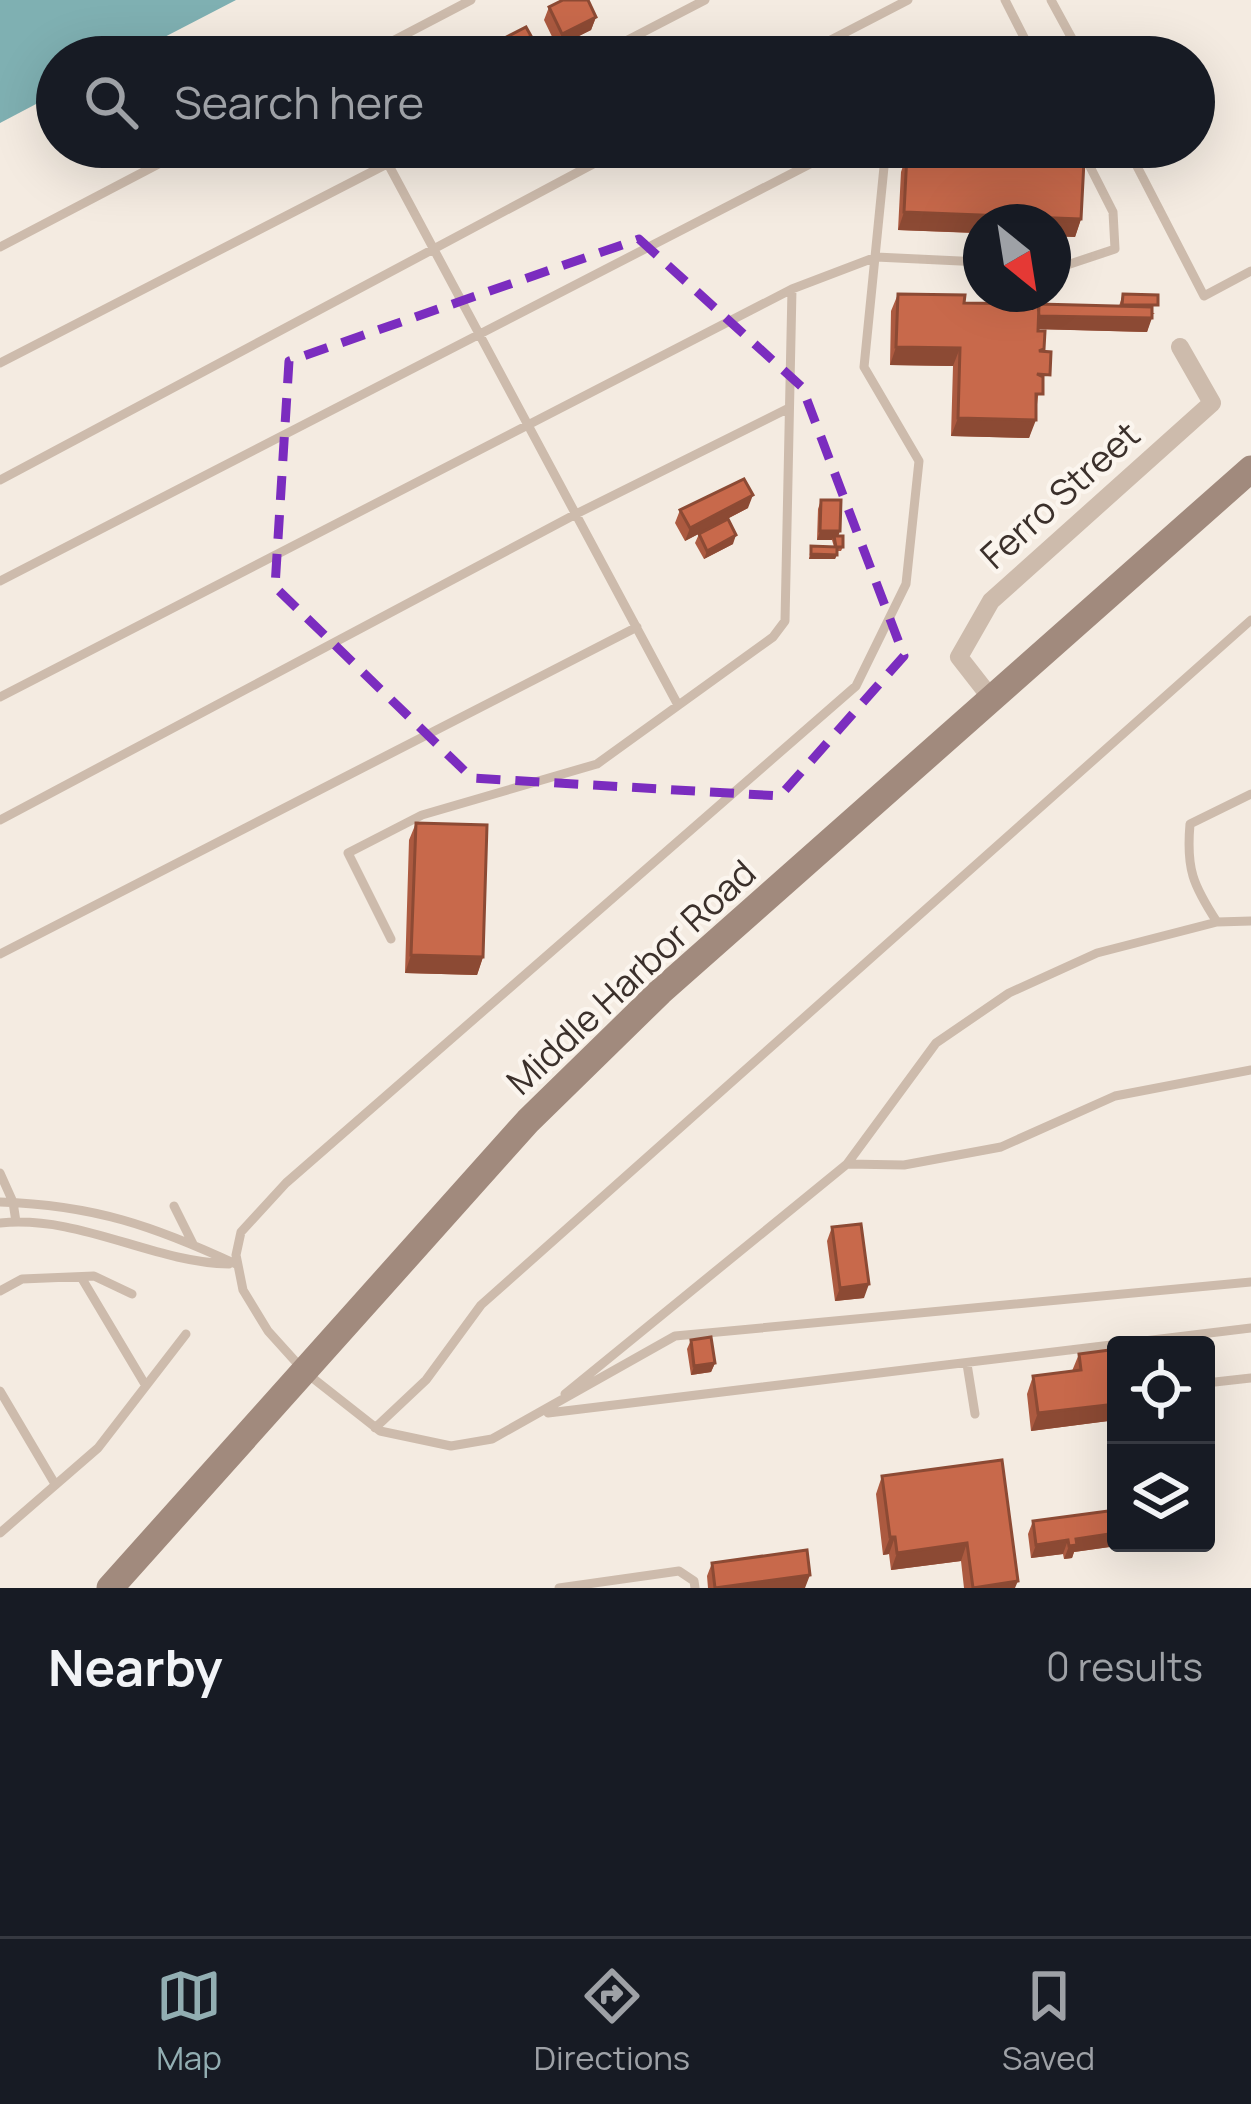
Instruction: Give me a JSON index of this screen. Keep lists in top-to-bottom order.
{
  "streets": {
    "main road": ["Middle Harbor Road"],
    "street": ["Ferro Street"]
  },
  "crossings": [
    ["Ferro Street", "Middle Harbor Road"]
  ],
  "north": "bottom right",
  "page": {
    "search": "Search here",
    "heading": ["Nearby", "0 results"],
    "nav": ["Map", "Directions", "Saved"]
  }
}
